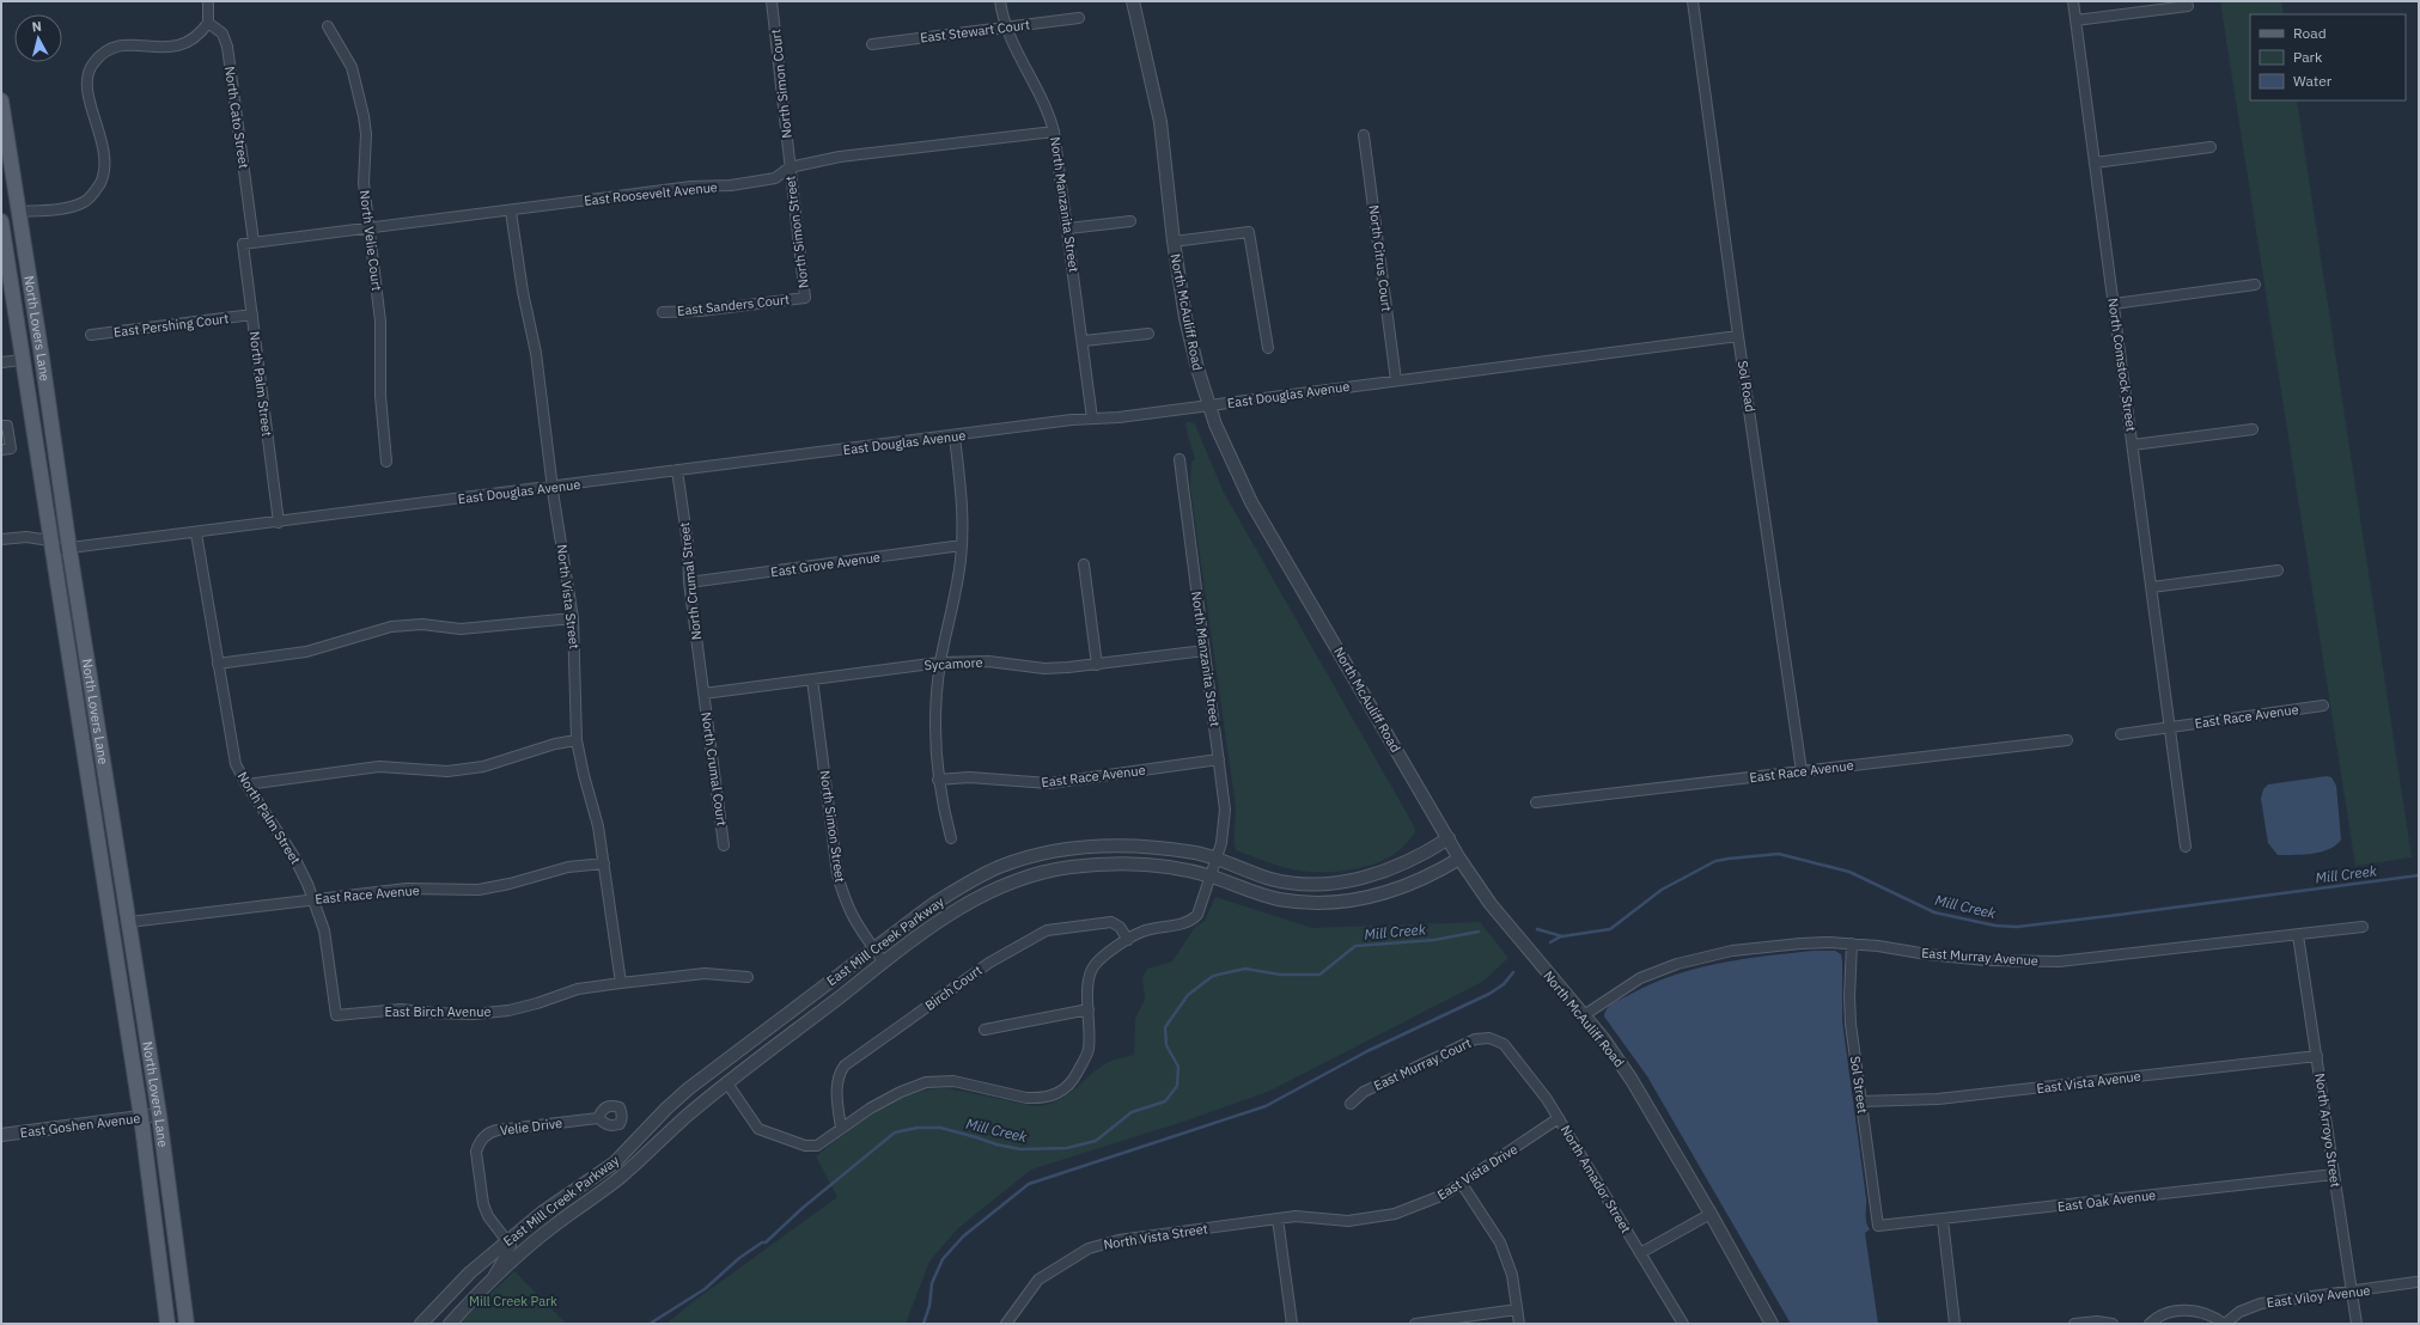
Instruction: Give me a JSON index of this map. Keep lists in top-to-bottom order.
{
  "streets": {
    "main road": ["North Lovers Lane"],
    "street": [
      "East Stewart Court",
      "North Simon Court",
      "North Cato Street",
      "East Roosevelt Avenue",
      "North Manzanita Street",
      "North Simon Street",
      "North Velie Court",
      "North Citrus Court",
      "East Sanders Court",
      "North McAuliff Road",
      "East Pershing Court",
      "North Comstock Street",
      "North Palm Street",
      "Sol Road",
      "East Douglas Avenue",
      "East Grove Avenue",
      "North Crumal Street",
      "North Vista Street",
      "Sycamore",
      "East Race Avenue",
      "North Crumal Court",
      "East Mill Creek Parkway",
      "East Murray Avenue",
      "Birch Court",
      "East Birch Avenue",
      "East Murray Court",
      "East Vista Avenue",
      "Sol Street",
      "East Goshen Avenue",
      "Velie Drive",
      "North Arroyo Street",
      "East Vista Drive",
      "North Amador Street",
      "East Oak Avenue",
      "East Viloy Avenue"
    ]
  },
  "crossings": [
    ["East Stewart Court", "North Manzanita Street"],
    ["North Simon Court", "East Roosevelt Avenue"],
    ["North Simon Court", "North Simon Street"],
    ["North Cato Street", "East Roosevelt Avenue"],
    ["East Roosevelt Avenue", "North Manzanita Street"],
    ["East Roosevelt Avenue", "North Simon Street"],
    ["East Roosevelt Avenue", "North Velie Court"],
    ["East Roosevelt Avenue", "North Palm Street"],
    ["East Roosevelt Avenue", "North Vista Street"],
    ["North Manzanita Street", "East Douglas Avenue"],
    ["North Manzanita Street", "Sycamore"],
    ["North Manzanita Street", "East Race Avenue"],
    ["North Manzanita Street", "East Mill Creek Parkway"],
    ["North Manzanita Street", "Birch Court"],
    ["North Simon Street", "East Sanders Court"],
    ["North Simon Street", "Sycamore"],
    ["North Simon Street", "East Mill Creek Parkway"],
    ["North Citrus Court", "East Douglas Avenue"],
    ["North McAuliff Road", "East Douglas Avenue"],
    ["North McAuliff Road", "East Mill Creek Parkway"],
    ["North McAuliff Road", "East Murray Avenue"],
    ["East Pershing Court", "North Palm Street"],
    ["North Lovers Lane", "East Douglas Avenue"],
    ["North Lovers Lane", "East Race Avenue"],
    ["North Lovers Lane", "East Goshen Avenue"],
    ["North Comstock Street", "East Race Avenue"],
    ["North Palm Street", "East Douglas Avenue"],
    ["North Palm Street", "East Race Avenue"],
    ["North Palm Street", "East Birch Avenue"],
    ["Sol Road", "East Douglas Avenue"],
    ["Sol Road", "East Race Avenue"],
    ["East Douglas Avenue", "North Crumal Street"],
    ["East Douglas Avenue", "North Vista Street"],
    ["East Grove Avenue", "North Crumal Street"],
    ["North Crumal Street", "Sycamore"],
    ["North Crumal Street", "North Crumal Court"],
    ["North Vista Street", "East Race Avenue"],
    ["North Vista Street", "East Birch Avenue"],
    ["North Vista Street", "East Vista Drive"],
    ["Sycamore", "North Crumal Court"],
    ["East Mill Creek Parkway", "Velie Drive"],
    ["East Murray Avenue", "Sol Street"],
    ["East Murray Avenue", "North Arroyo Street"],
    ["East Murray Court", "North Amador Street"],
    ["East Vista Avenue", "Sol Street"],
    ["East Vista Avenue", "North Arroyo Street"],
    ["Sol Street", "East Oak Avenue"],
    ["North Arroyo Street", "East Oak Avenue"],
    ["North Arroyo Street", "East Viloy Avenue"],
    ["East Vista Drive", "North Amador Street"]
  ],
  "water": ["Mill Creek"],
  "parks": ["Mill Creek Park"],
  "legend": ["Road", "Park", "Water"],
  "north": "top"
}
